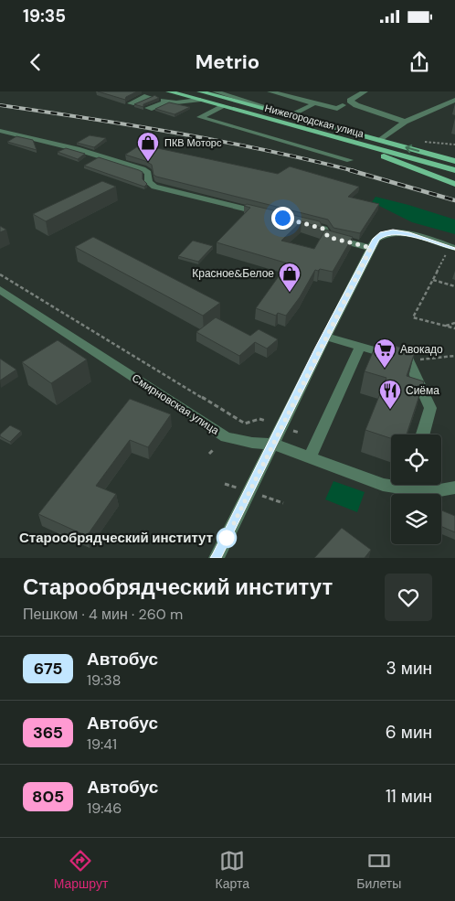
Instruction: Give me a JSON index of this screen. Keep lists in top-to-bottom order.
{
  "streets": {
    "main road": ["Нижегородская улица"],
    "street": ["Смирновская улица"]
  },
  "places": {
    "shop": ["ПКВ Моторс", "Красное&Белое"],
    "supermarket": ["Авокадо"],
    "restaurant": ["Сиёма"],
    "other": ["Старообрядческий институт"]
  },
  "lines": ["bus line 675"],
  "page": {
    "status": "19:35",
    "header": "Metrio",
    "heading": ["Старообрядческий институт", "Пешком · 4 мин · 260 m"],
    "list": [
      {
        "mark": "675",
        "name": "Автобус",
        "note": "19:38",
        "value": "3 мин"
      },
      {
        "mark": "365",
        "name": "Автобус",
        "note": "19:41",
        "value": "6 мин"
      },
      {
        "mark": "805",
        "name": "Автобус",
        "note": "19:46",
        "value": "11 мин"
      }
    ],
    "tabs": ["Маршрут", "Карта", "Билеты"]
  }
}
